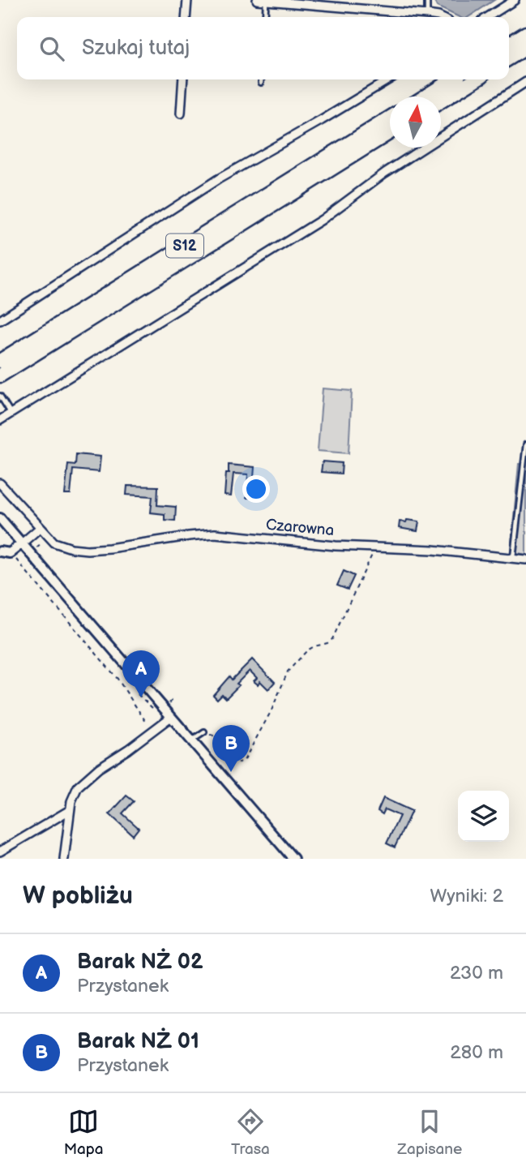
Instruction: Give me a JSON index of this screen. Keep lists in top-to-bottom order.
{
  "streets": {
    "highway": ["S12"],
    "street": ["Czarowna"]
  },
  "north": "top",
  "page": {
    "search": "Szukaj tutaj",
    "pins": ["A", "B"],
    "heading": ["W pobliżu", "Wyniki: 2"],
    "list": [
      {
        "mark": "A",
        "name": "Barak NŻ 02",
        "note": "Przystanek",
        "value": "230 m"
      },
      {
        "mark": "B",
        "name": "Barak NŻ 01",
        "note": "Przystanek",
        "value": "280 m"
      }
    ],
    "nav": ["Mapa", "Trasa", "Zapisane"]
  }
}
